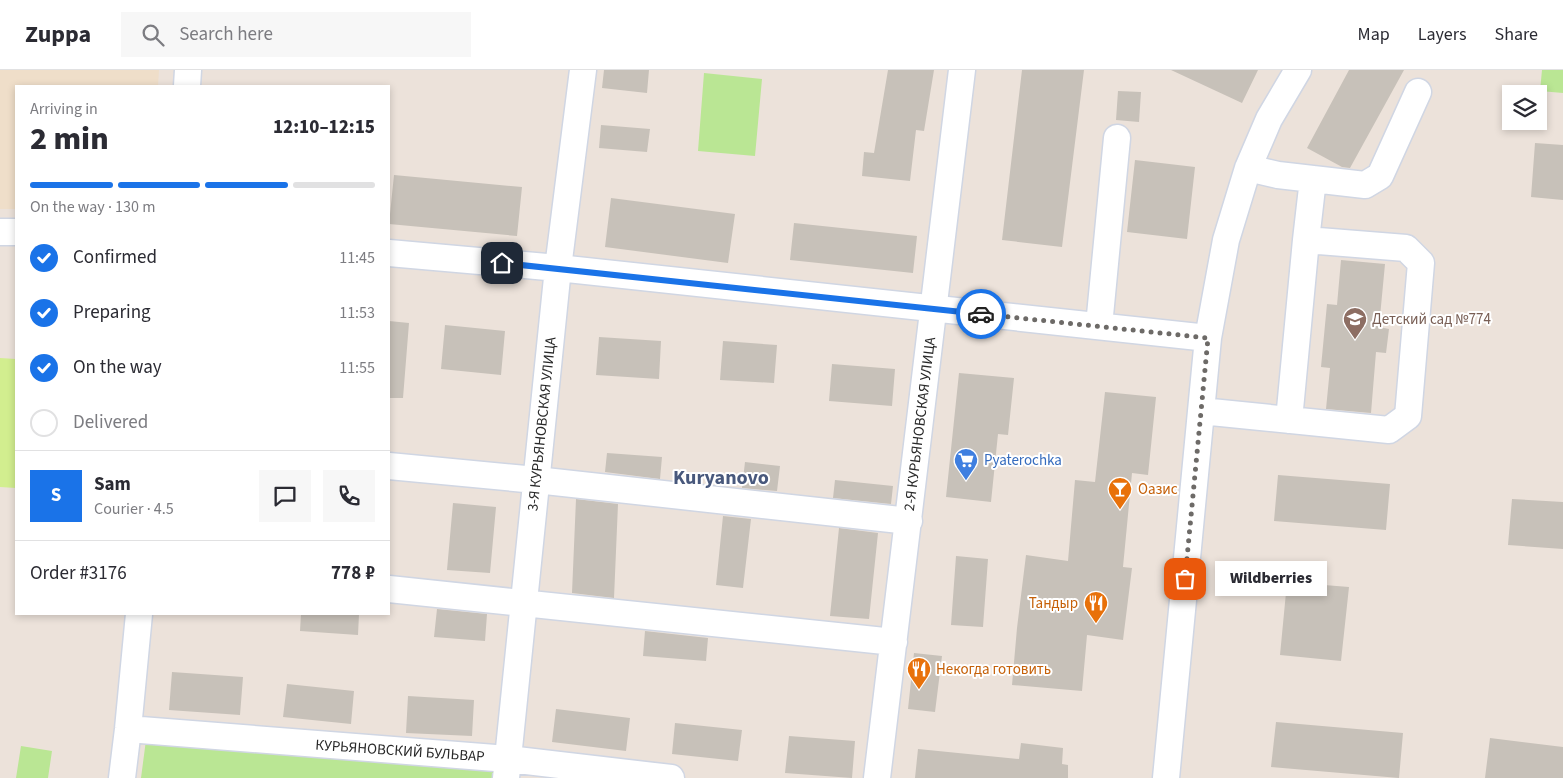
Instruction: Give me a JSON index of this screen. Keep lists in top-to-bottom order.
{
  "streets": {
    "street": ["3-Я КУРЬЯНОВСКАЯ УЛИЦА", "2-Я КУРЬЯНОВСКАЯ УЛИЦА", "КУРЬЯНОВСКИЙ БУЛЬВАР"]
  },
  "crossings": [
    ["3-Я КУРЬЯНОВСКАЯ УЛИЦА", "КУРЬЯНОВСКИЙ БУЛЬВАР"]
  ],
  "districts": ["Kuryanovo"],
  "places": {
    "school or university": ["Детский сад №774"],
    "supermarket": ["Pyaterochka"],
    "bar": ["Оазис"],
    "other": ["Wildberries"],
    "restaurant": ["Тандыр", "Некогда готовить"]
  },
  "page": {
    "header": "Zuppa",
    "search": "Search here",
    "nav": ["Map", "Layers", "Share"],
    "heading": ["2 min", "Arriving in", "12:10–12:15"],
    "panel": [
      "Sam",
      "Courier · 4.5",
      "Order #3176",
      "778 ₽"
    ],
    "bar": "On the way · 130 m",
    "list": [
      ["Confirmed", "11:45"],
      ["Preparing", "11:53"],
      ["On the way", "11:55"],
      "Delivered"
    ],
    "round": "S",
    "bubble": "Wildberries"
  }
}
